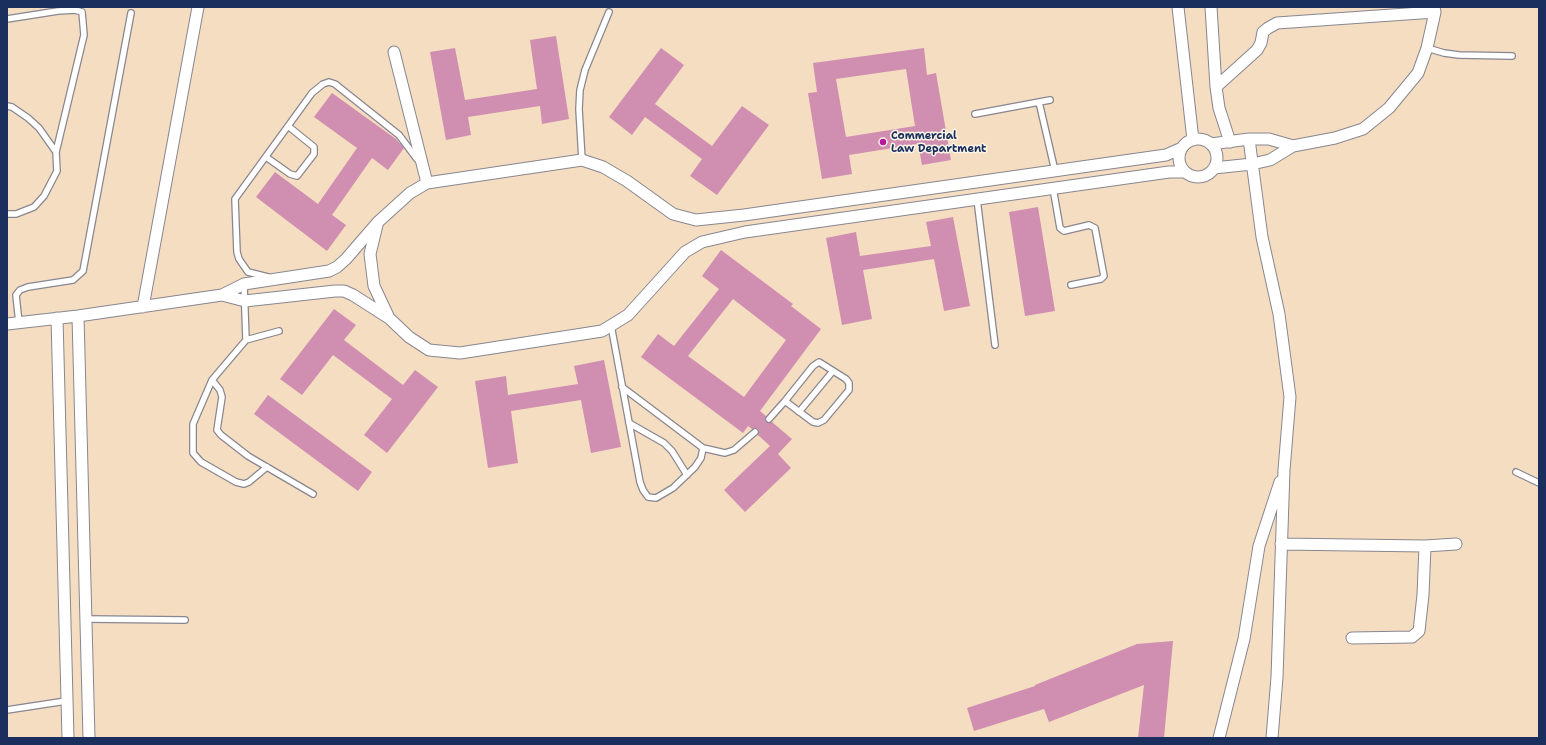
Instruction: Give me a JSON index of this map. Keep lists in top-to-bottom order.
{
  "places": ["Commercial Law Department"]
}
